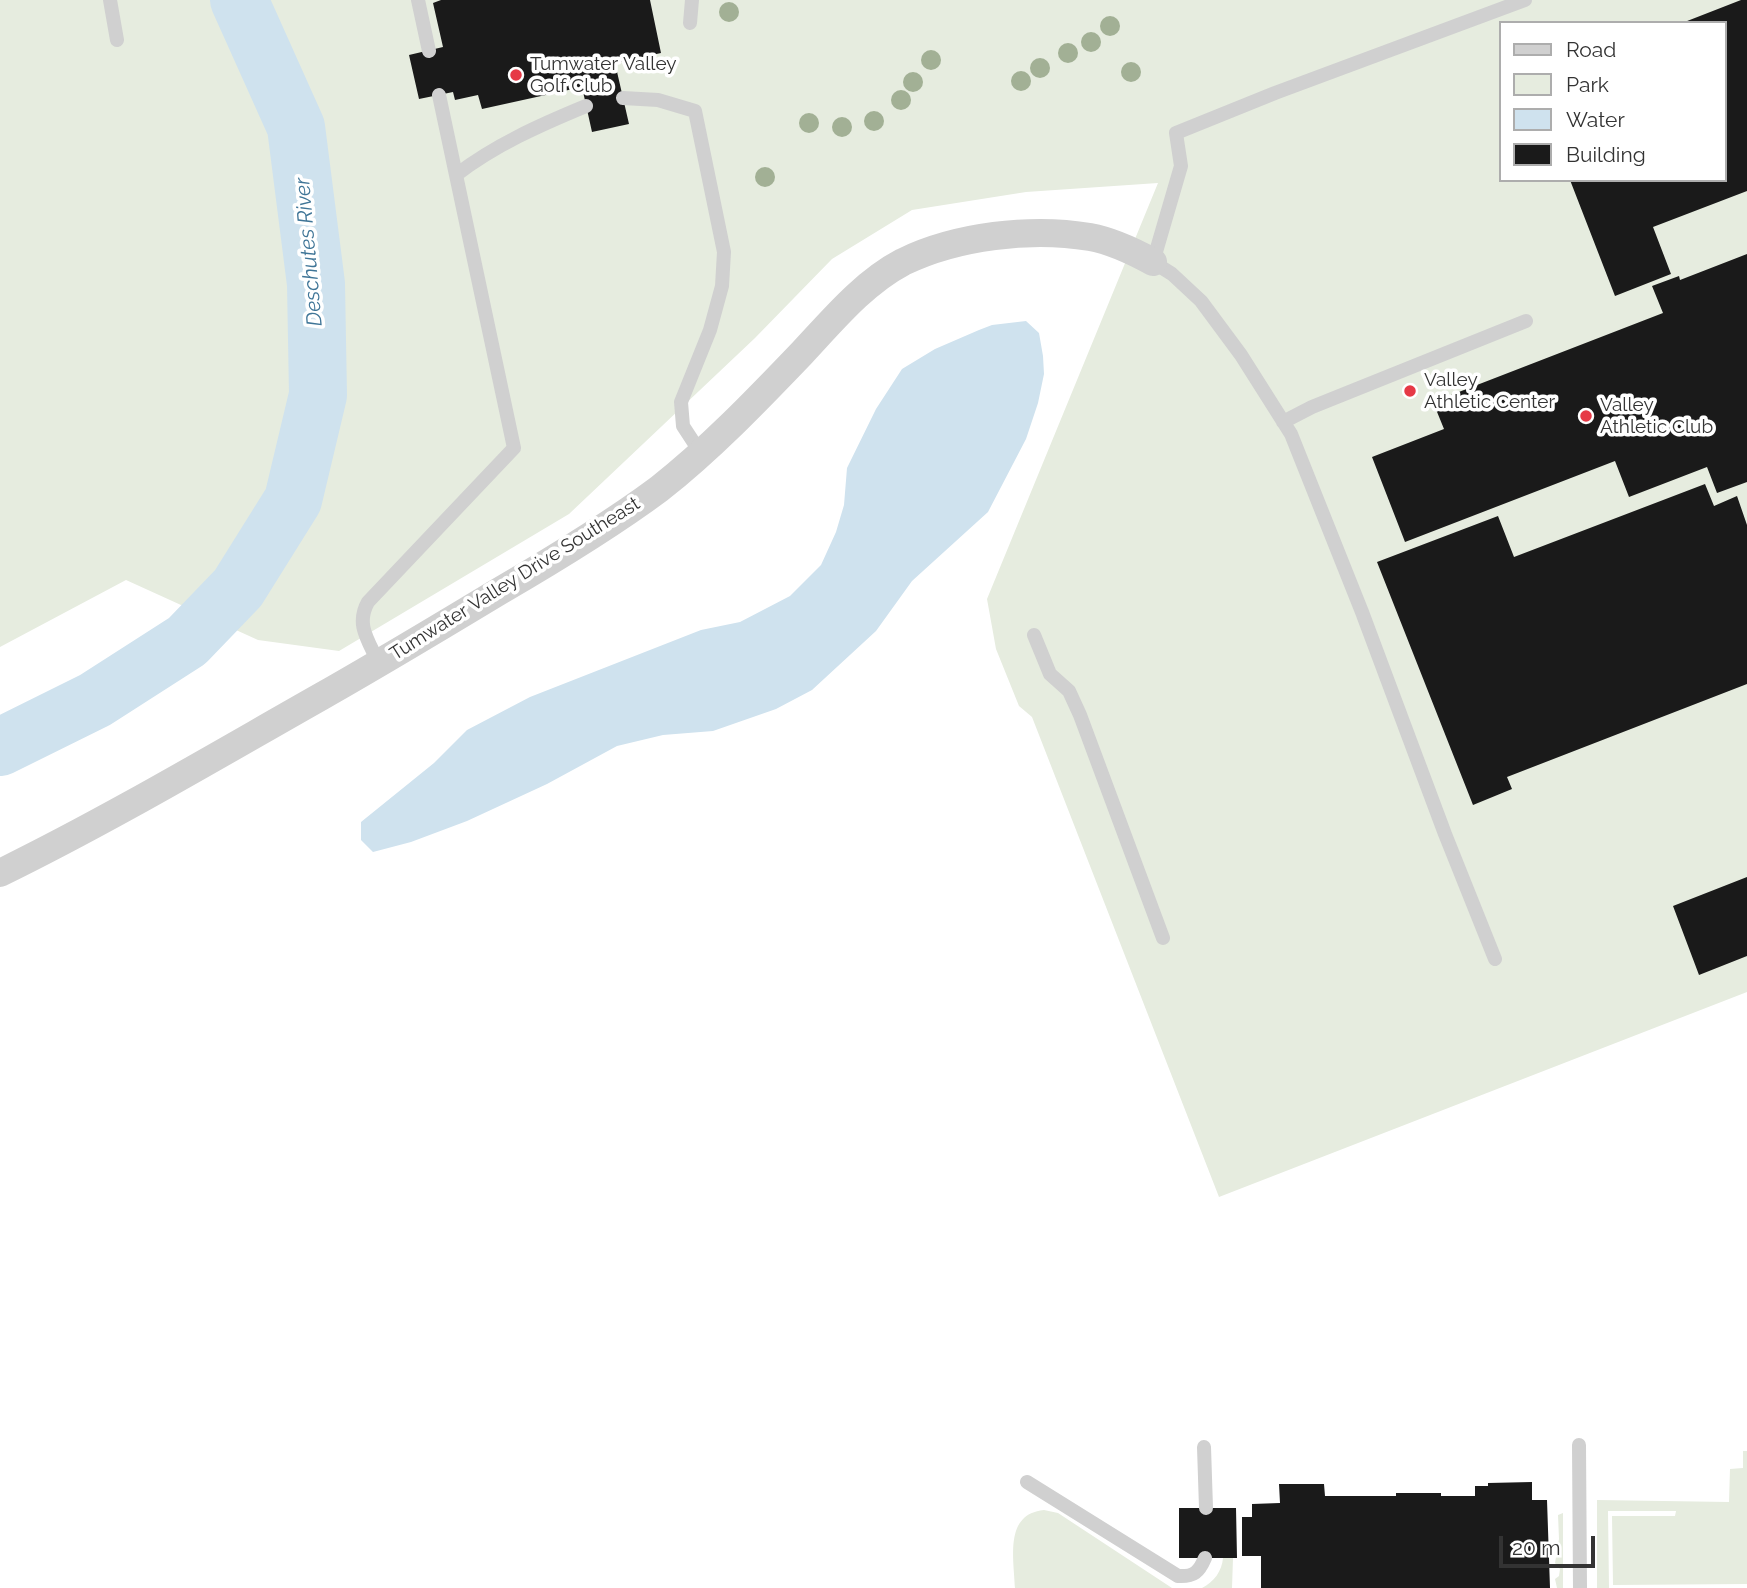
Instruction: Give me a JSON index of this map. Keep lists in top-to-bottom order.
{
  "streets": {
    "street": ["Tumwater Valley Drive Southeast"]
  },
  "water": ["Deschutes River"],
  "places": ["Tumwater Valley Golf Club", "Valley Athletic Center", "Valley Athletic Club"],
  "legend": [
    "Road",
    "Park",
    "Water",
    "Building"
  ],
  "scale_bar": "20 m"
}
